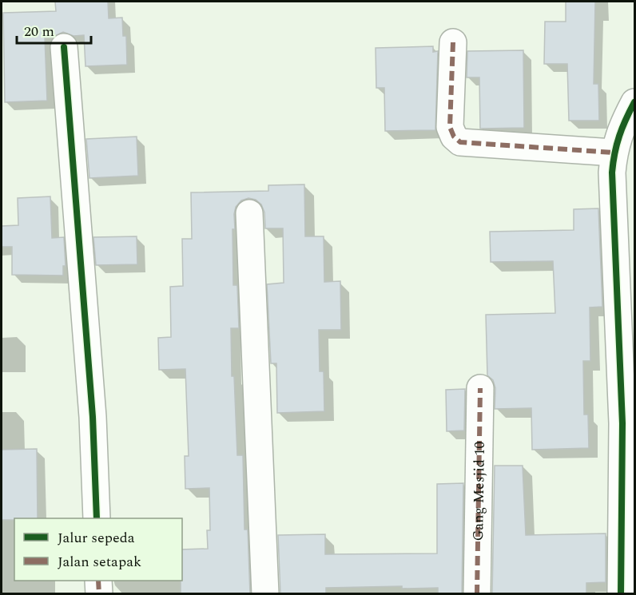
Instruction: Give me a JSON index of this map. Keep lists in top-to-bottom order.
{
  "streets": {
    "street": ["Gang Mesjid 10"]
  },
  "legend": ["Jalur sepeda", "Jalan setapak"],
  "scale_bar": "20 m"
}
